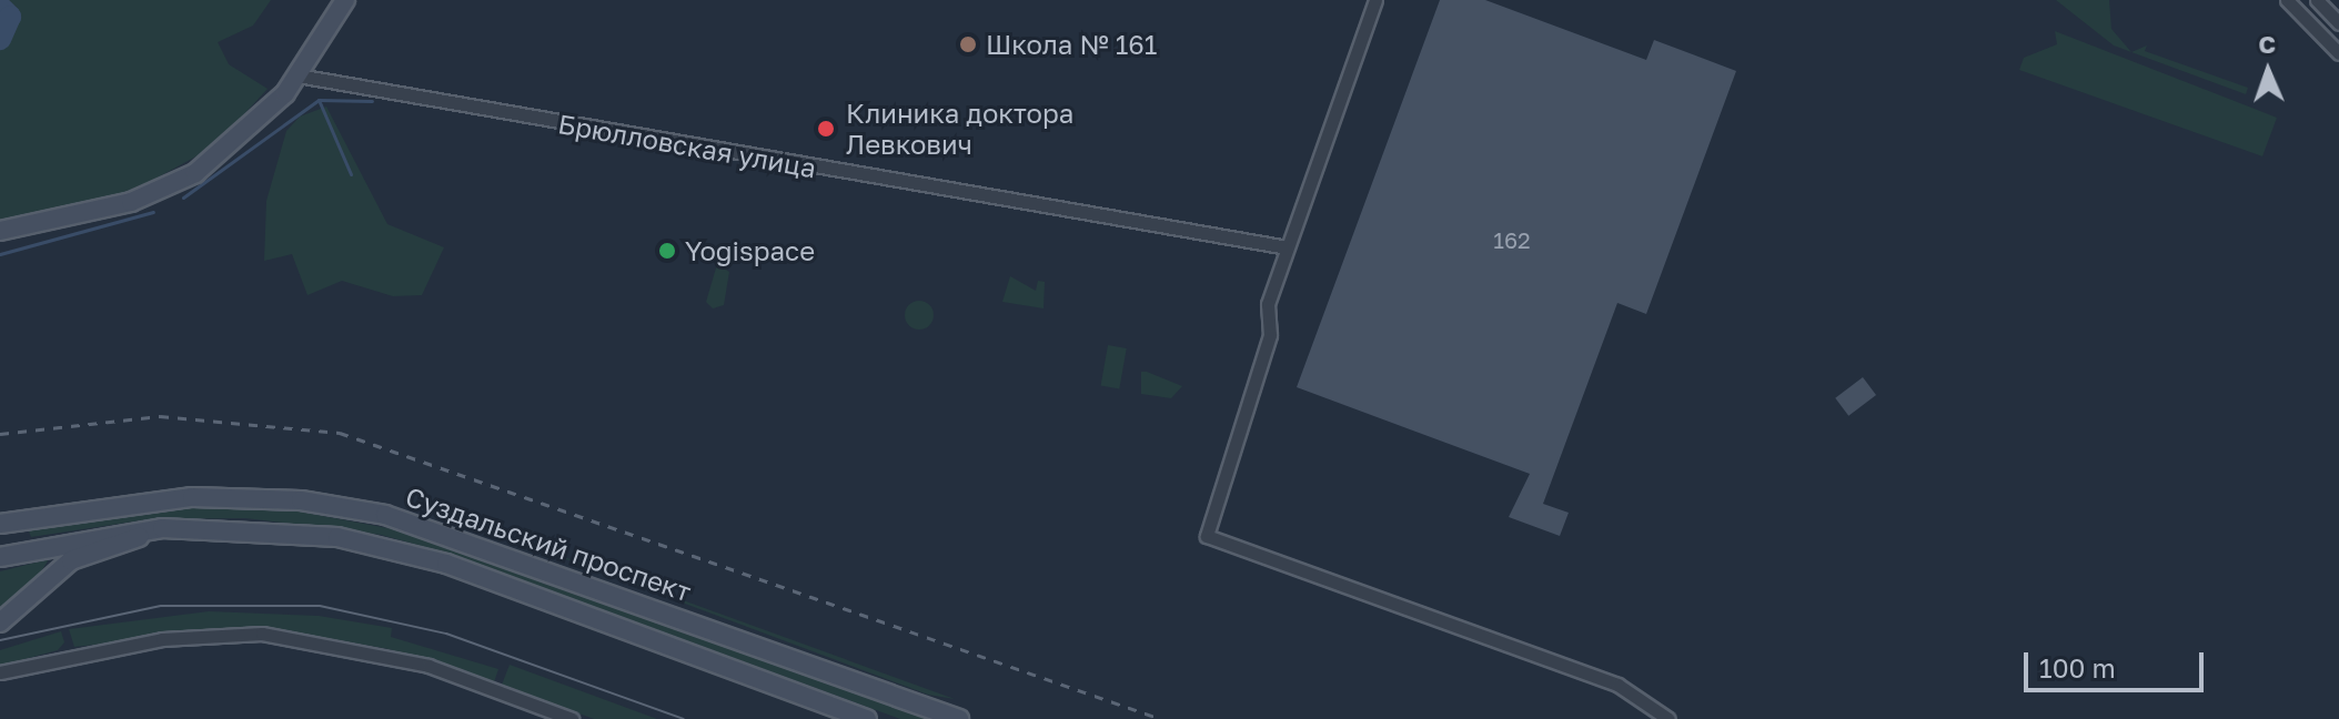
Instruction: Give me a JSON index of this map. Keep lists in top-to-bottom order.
{
  "streets": {
    "main road": ["Суздальский проспект"],
    "street": ["Брюлловская улица"]
  },
  "places": ["Школа № 161", "Клиника доктора Левкович", "Yogispace"],
  "house_numbers": ["162"],
  "scale_bar": "100 m",
  "north": "top"
}
